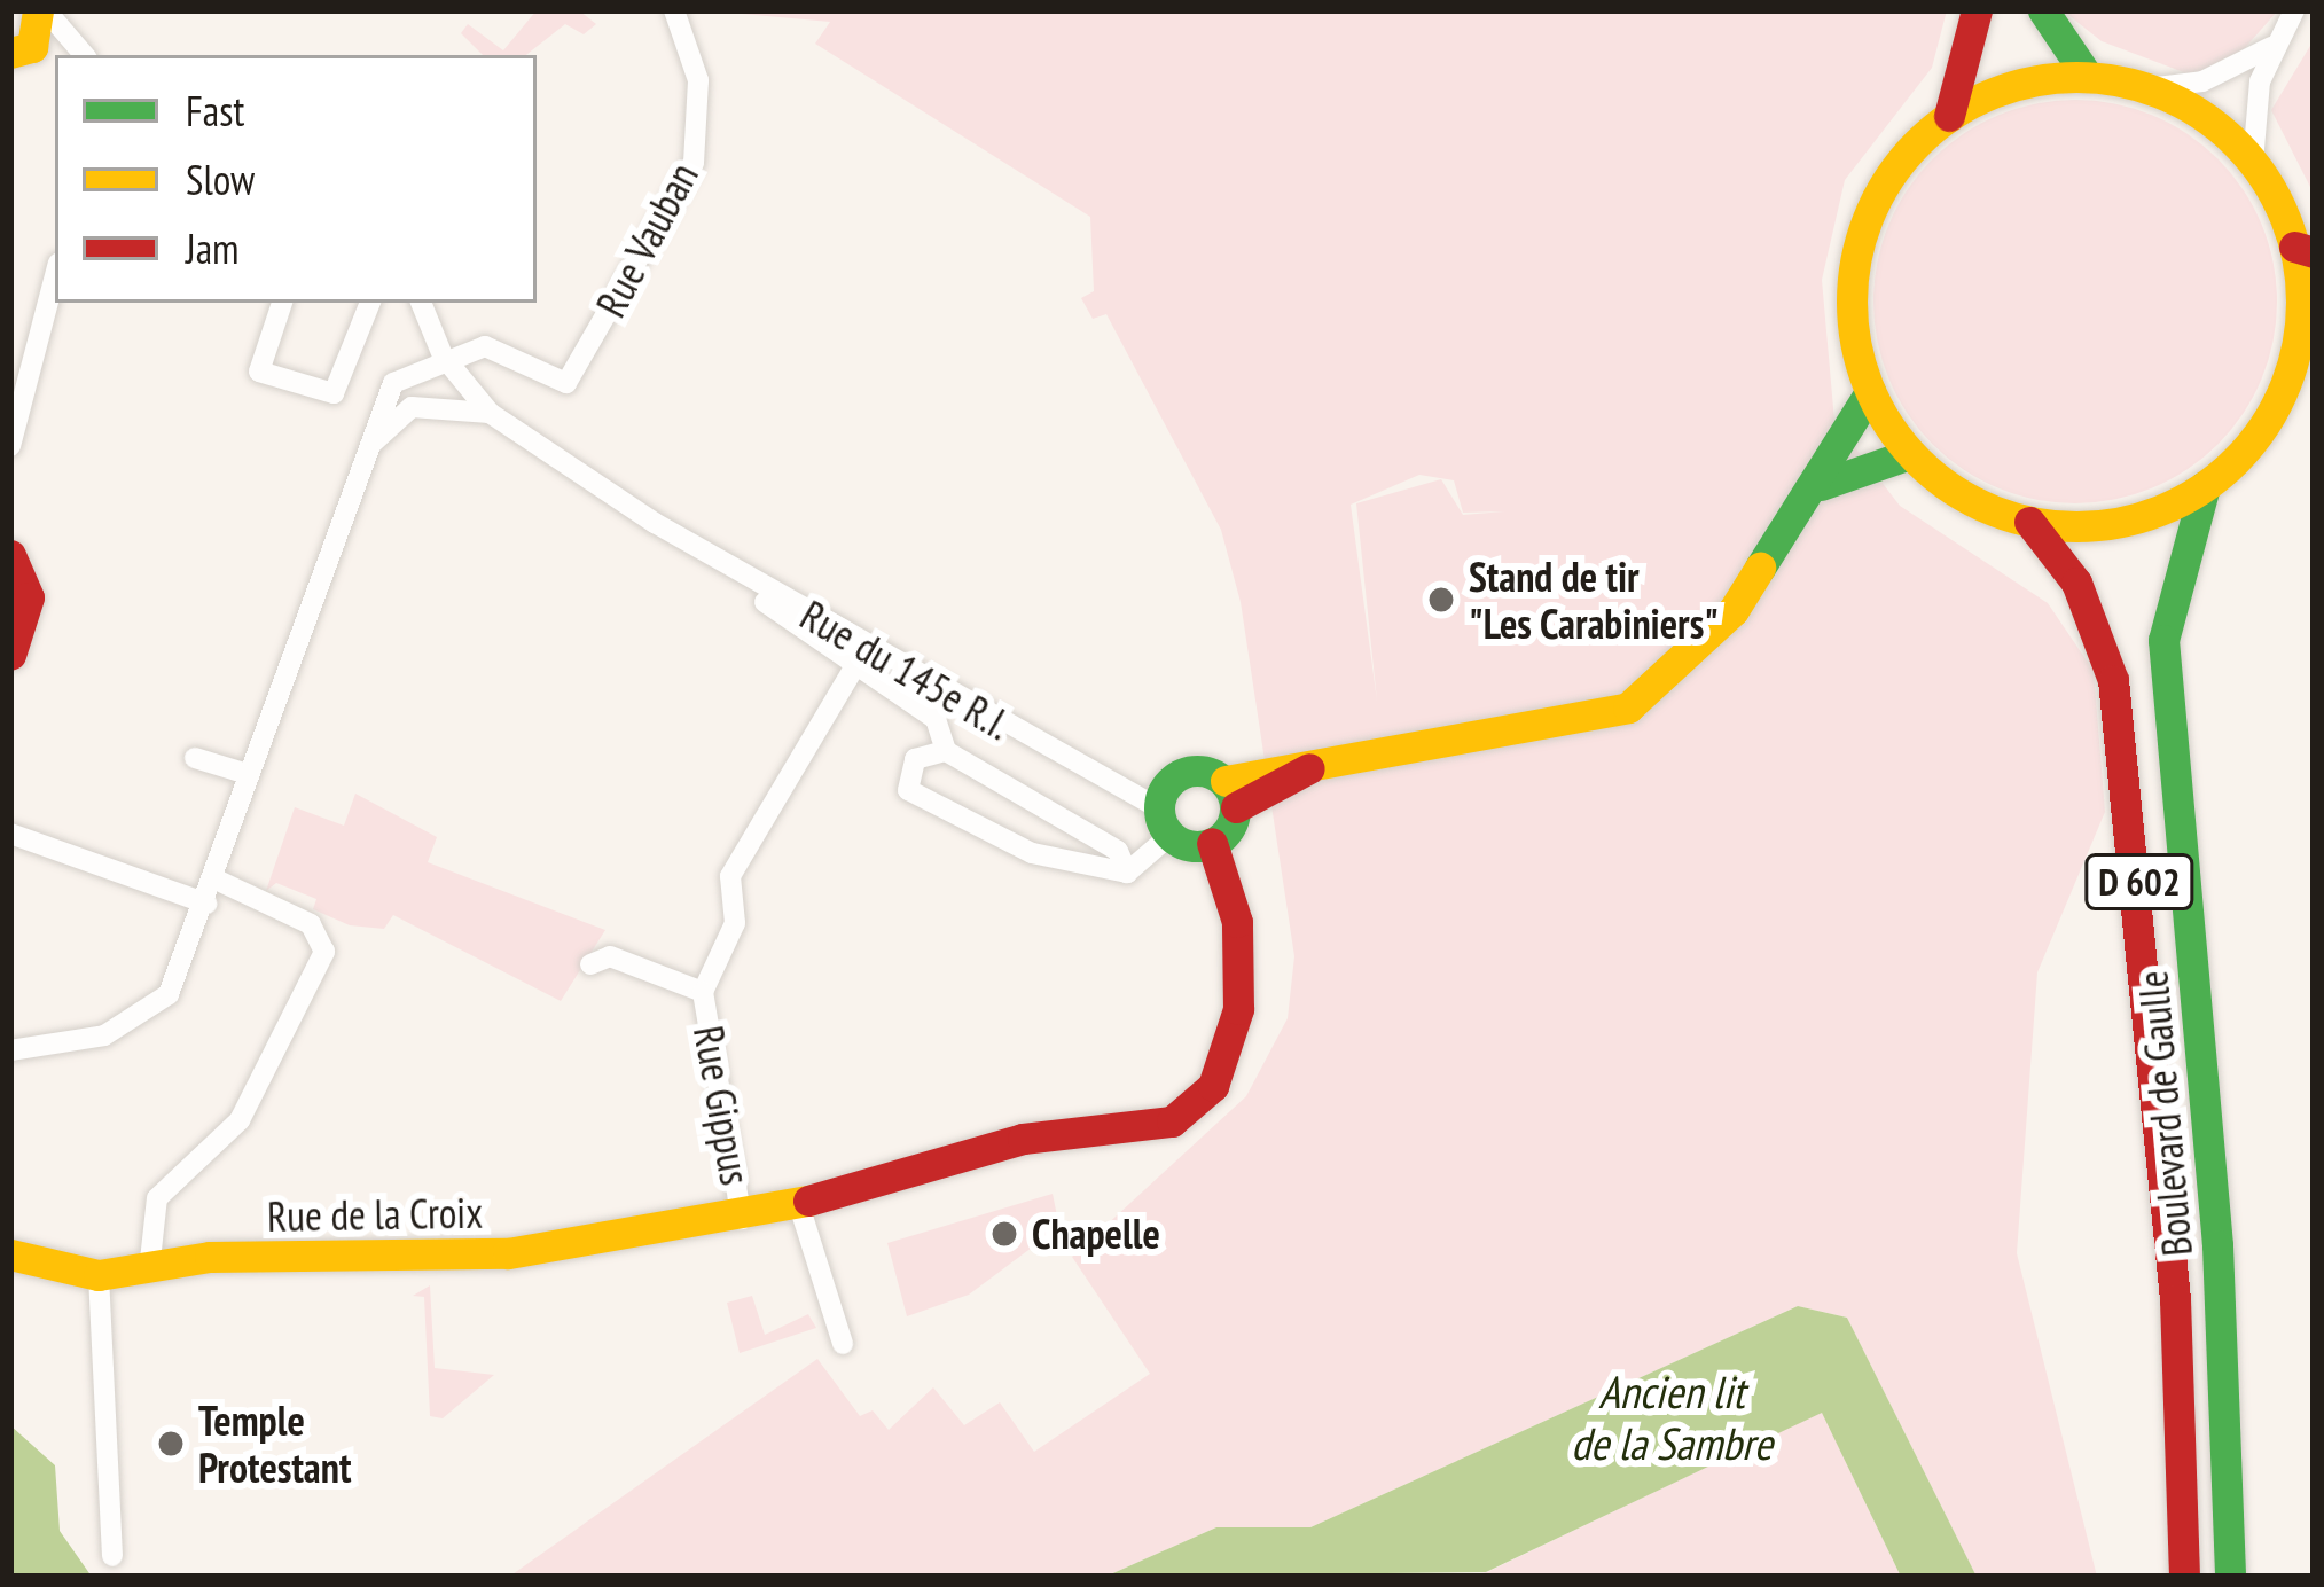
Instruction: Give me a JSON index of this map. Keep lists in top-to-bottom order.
{
  "streets": {
    "main road": ["D 602", "Boulevard de Gaulle", "Rue de la Croix"],
    "street": ["Rue Vauban", "Rue du 145e R.I.", "Rue Gippus"]
  },
  "crossings": [
    ["Rue Vauban", "Rue du 145e R.I."],
    ["Rue Gippus", "Rue de la Croix"]
  ],
  "water": ["Ancien lit de la Sambre"],
  "places": ["Stand de tir \"Les Carabiniers\"", "Chapelle", "Temple Protestant"],
  "legend": ["Fast", "Slow", "Jam"]
}
